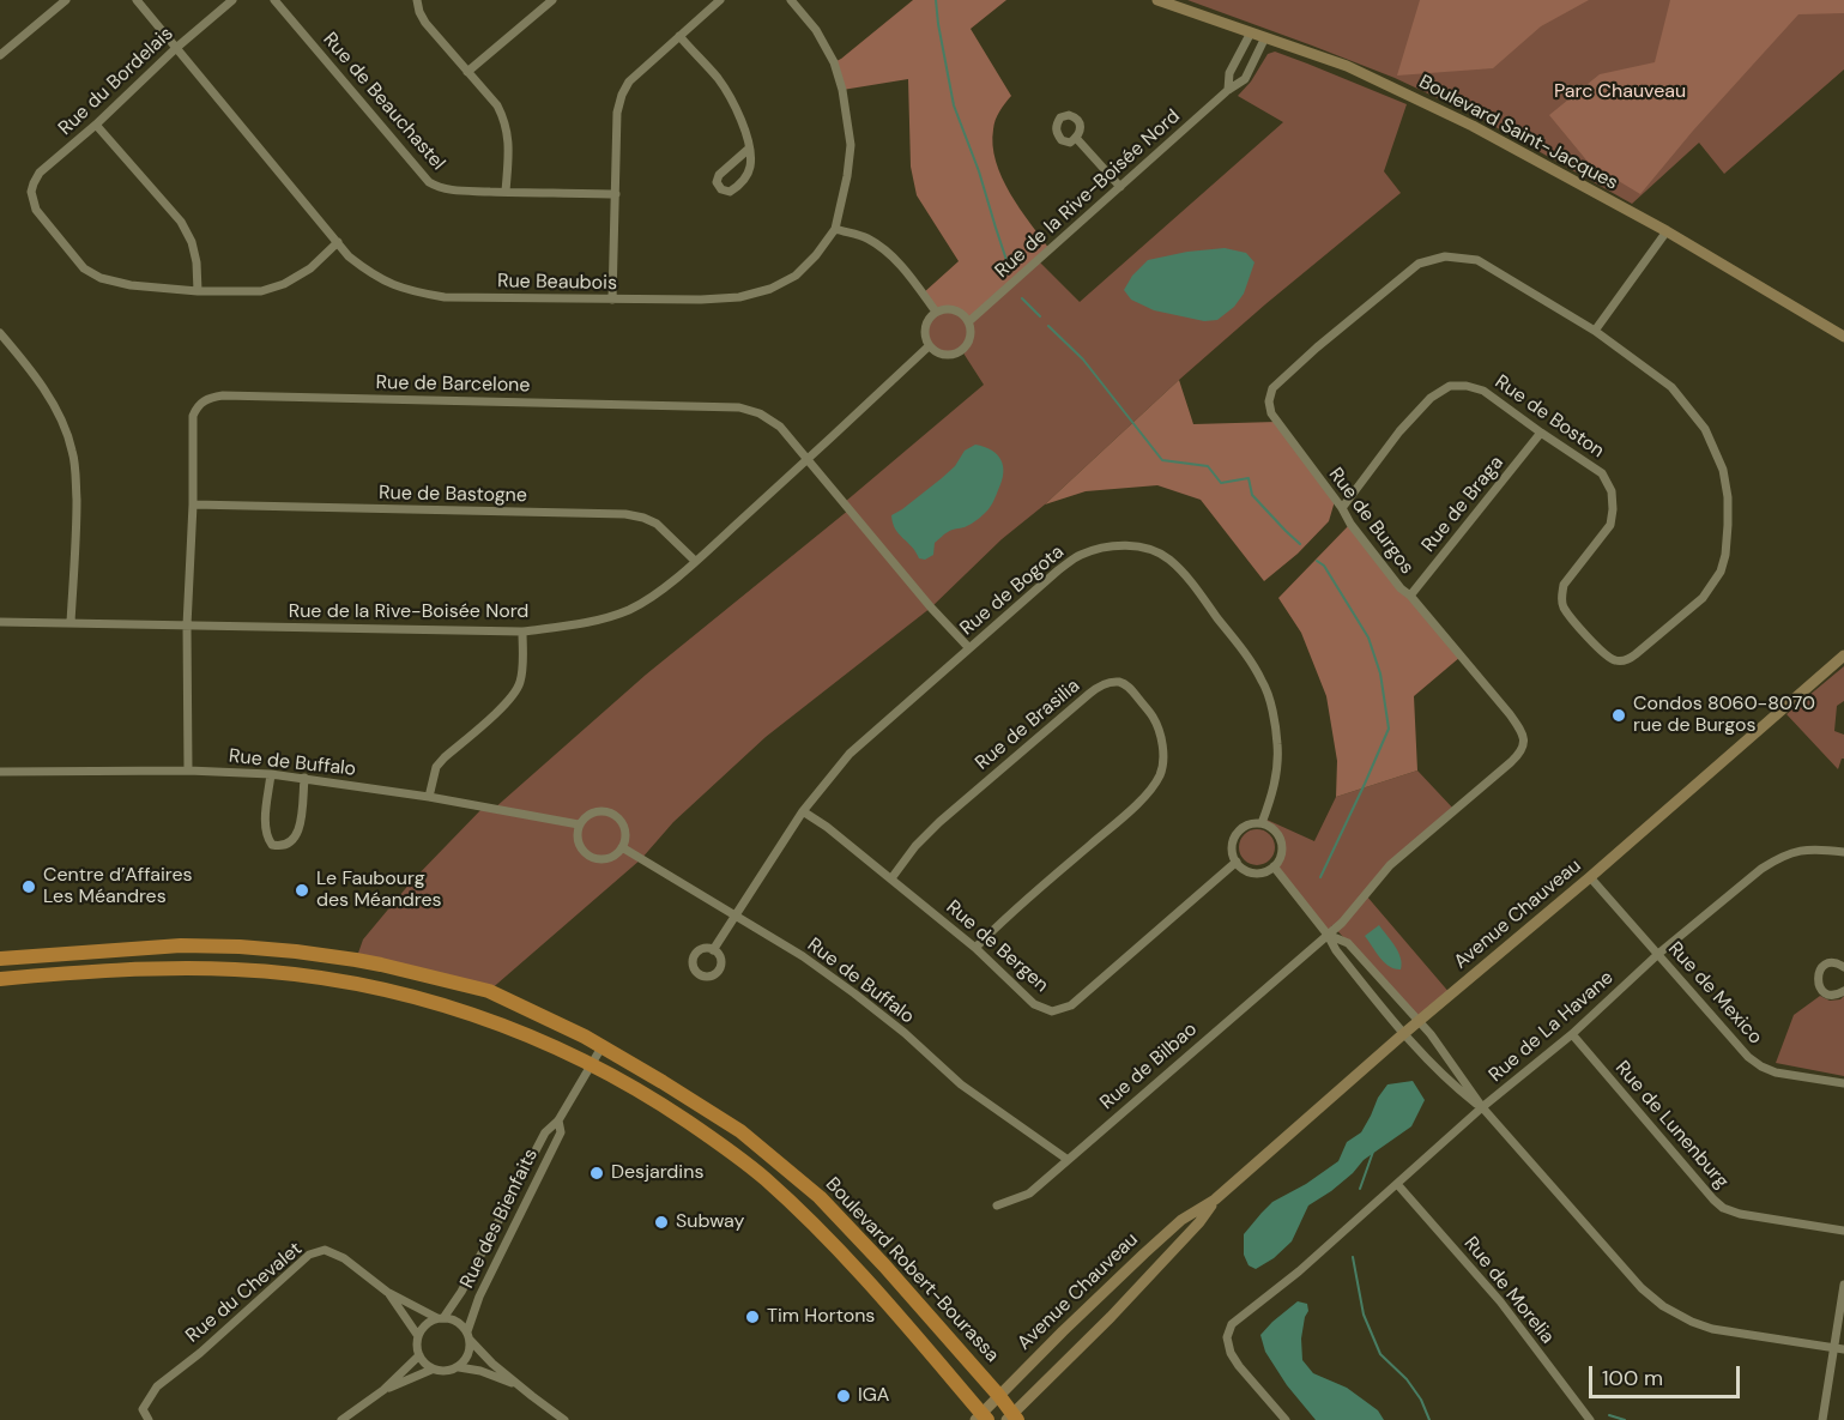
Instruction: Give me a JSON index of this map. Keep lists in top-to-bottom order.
{
  "streets": {
    "highway": ["Boulevard Robert-Bourassa"],
    "main road": ["Boulevard Saint-Jacques", "Avenue Chauveau"],
    "street": [
      "Rue du Bordelais",
      "Rue de Beauchastel",
      "Rue de la Rive-Boisée Nord",
      "Rue Beaubois",
      "Rue de Barcelone",
      "Rue de Boston",
      "Rue de Bastogne",
      "Rue de Braga",
      "Rue de Burgos",
      "Rue de Bogota",
      "Rue de Brasilia",
      "Rue de Buffalo",
      "Rue de Bergen",
      "Rue de Mexico",
      "Rue de La Havane",
      "Rue de Bilbao",
      "Rue de Lunenburg",
      "Rue des Bienfaits",
      "Rue de Morelia",
      "Rue du Chevalet"
    ]
  },
  "crossings": [
    ["Rue du Bordelais", "Rue Beaubois"],
    ["Boulevard Saint-Jacques", "Rue de la Rive-Boisée Nord"],
    ["Rue de la Rive-Boisée Nord", "Rue de Barcelone"],
    ["Rue de la Rive-Boisée Nord", "Rue de Bastogne"],
    ["Rue de Barcelone", "Rue de Bastogne"],
    ["Rue de Barcelone", "Rue de Bogota"],
    ["Rue de Barcelone", "Rue de Buffalo"],
    ["Rue de Boston", "Rue de Braga"],
    ["Rue de Boston", "Rue de Burgos"],
    ["Rue de Braga", "Rue de Burgos"],
    ["Rue de Burgos", "Rue de Bilbao"],
    ["Rue de Bogota", "Rue de Buffalo"],
    ["Rue de Bogota", "Rue de Bergen"],
    ["Rue de Brasilia", "Rue de Bergen"],
    ["Rue de Buffalo", "Rue de Bilbao"],
    ["Avenue Chauveau", "Rue de Mexico"],
    ["Avenue Chauveau", "Boulevard Robert-Bourassa"],
    ["Rue de Mexico", "Rue de La Havane"],
    ["Rue de La Havane", "Rue de Lunenburg"],
    ["Rue de La Havane", "Rue de Morelia"],
    ["Rue des Bienfaits", "Boulevard Robert-Bourassa"],
    ["Rue des Bienfaits", "Rue du Chevalet"]
  ],
  "parks": ["Parc Chauveau"],
  "places": [
    "Condos 8060-8070 rue de Burgos",
    "Centre d’Affaires Les Méandres",
    "Le Faubourg des Méandres",
    "Desjardins",
    "Subway",
    "Tim Hortons",
    "IGA"
  ],
  "scale_bar": "100 m"
}
